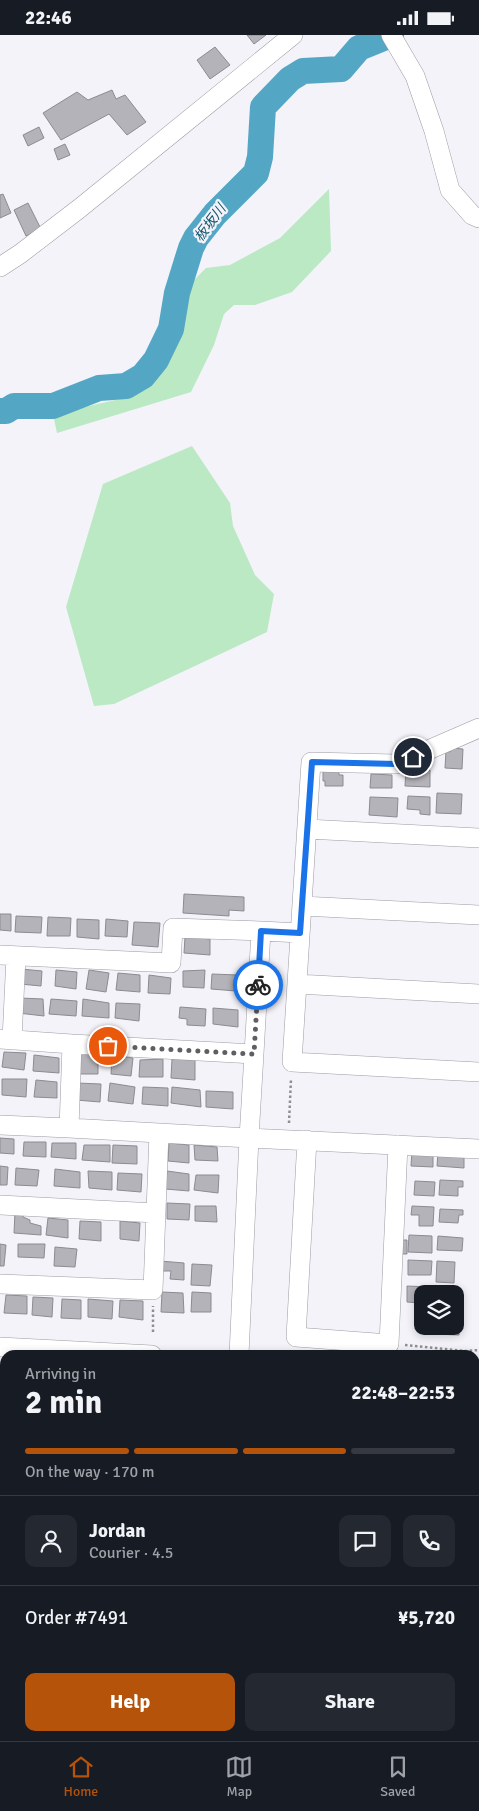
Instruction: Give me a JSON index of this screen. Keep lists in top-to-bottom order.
{
  "water": ["板坂川"],
  "page": {
    "status": "22:46",
    "heading": ["2 min", "Arriving in", "22:48–22:53"],
    "panel": [
      "Jordan",
      "Courier · 4.5",
      "Order #7491",
      "¥5,720"
    ],
    "bar": "On the way · 170 m",
    "buttons": ["Help", "Share"],
    "tabs": ["Home", "Map", "Saved"]
  }
}
